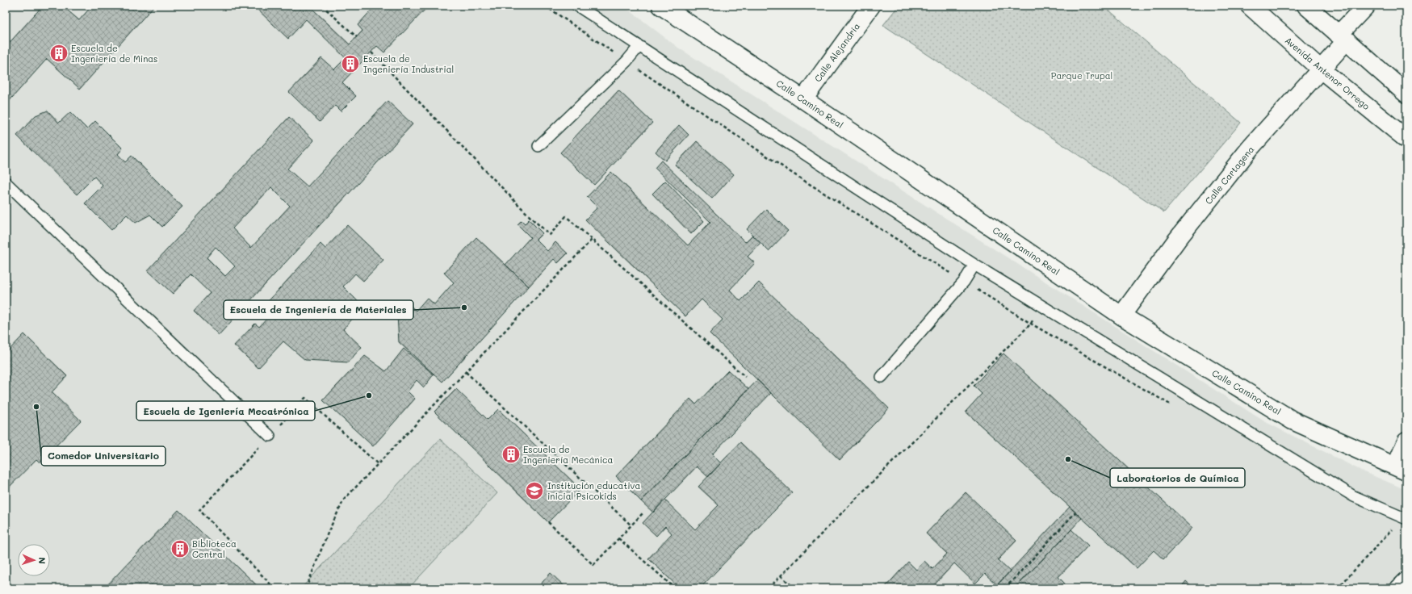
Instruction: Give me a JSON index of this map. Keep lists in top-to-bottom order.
{
  "streets": {
    "street": [
      "Calle Alejandria",
      "Avenida Antenor Orrego",
      "Calle Camino Real",
      "Calle Cartagena"
    ]
  },
  "crossings": [
    ["Calle Alejandria", "Calle Camino Real"],
    ["Avenida Antenor Orrego", "Calle Cartagena"],
    ["Calle Camino Real", "Calle Cartagena"]
  ],
  "parks": ["Parque Trupal"],
  "places": {
    "building": [
      "Escuela de Ingeniería de Minas",
      "Escuela de Ingeniería Industrial",
      "Escuela de Ingeniería Mecánica",
      "Biblioteca Central"
    ],
    "other": [
      "Escuela de Ingeniería de Materiales",
      "Escuela de Igeniería Mecatrónica",
      "Comedor Universitario",
      "Laboratorios de Química"
    ],
    "school or university": ["Institución educativa inicial Psicokids"]
  },
  "north": "right"
}
